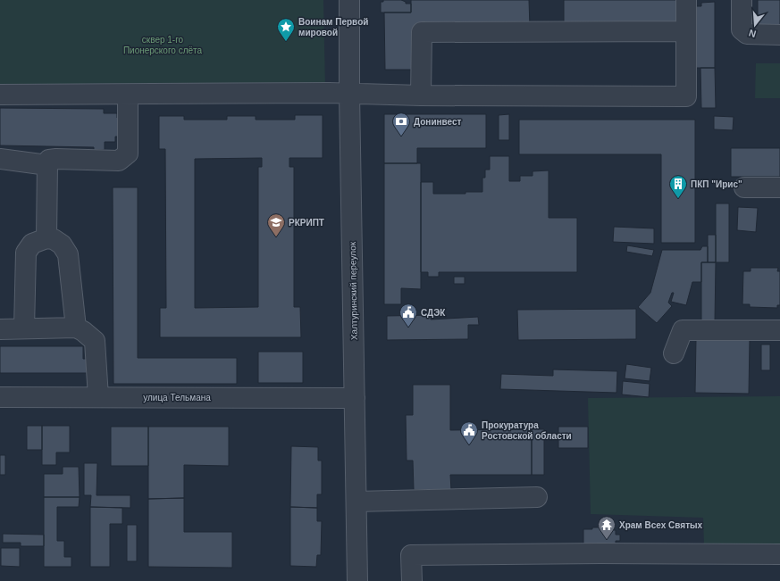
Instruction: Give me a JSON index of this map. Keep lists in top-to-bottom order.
{
  "streets": {
    "street": ["Халтуринский переулок", "улица Тельмана"]
  },
  "crossings": [
    ["Халтуринский переулок", "улица Тельмана"]
  ],
  "parks": ["сквер 1-го Пионерского слёта"],
  "places": {
    "place": ["Воинам Первой мировой"],
    "bank": ["Донинвест"],
    "building": ["ПКП \"Ирис\""],
    "school or university": ["РКРИПТ"],
    "public building": ["СДЭК", "Прокуратура Ростовской области"],
    "temple": ["Храм Всех Святых"]
  },
  "north": "bottom"
}
